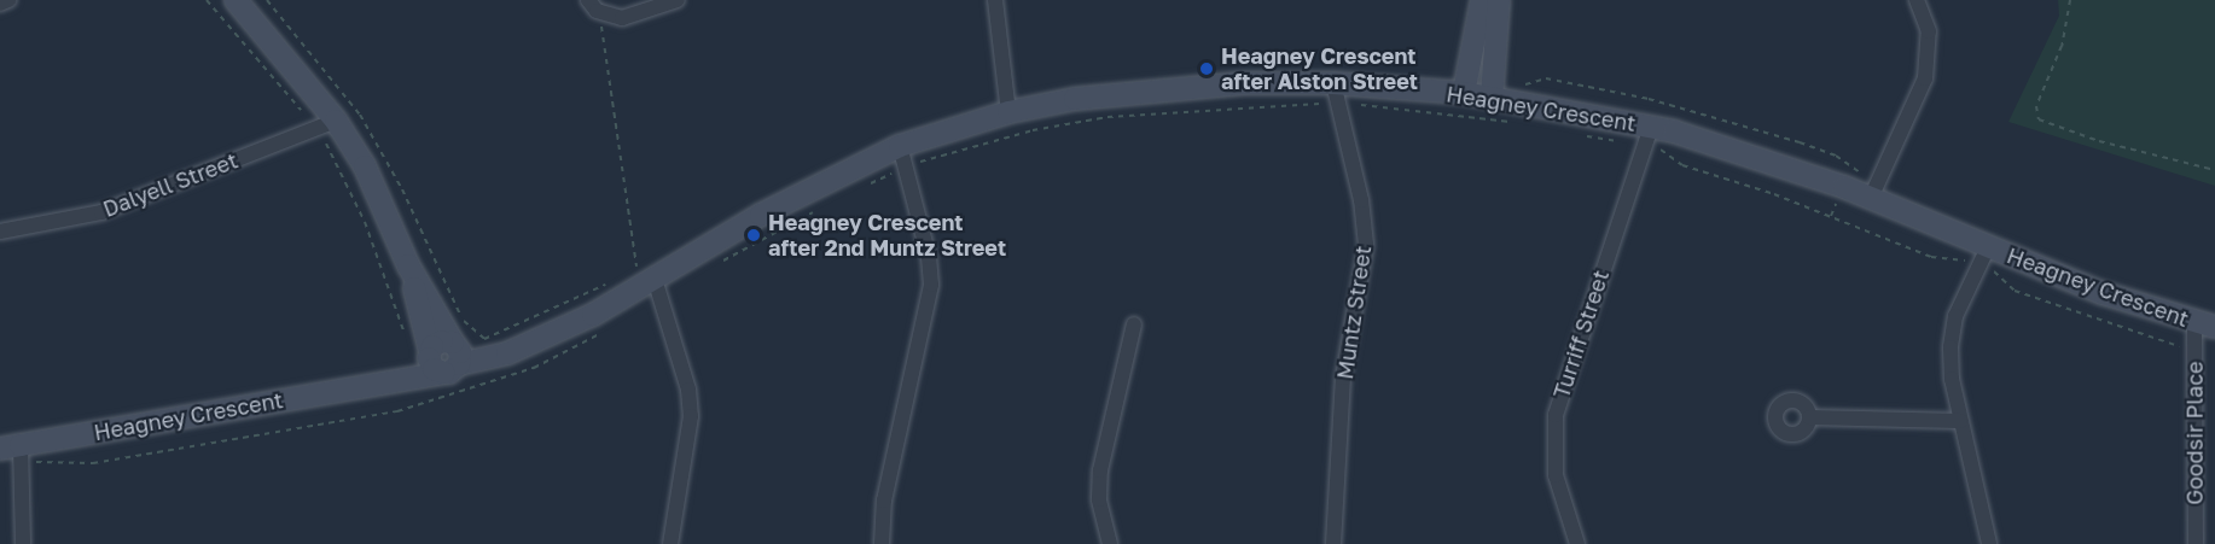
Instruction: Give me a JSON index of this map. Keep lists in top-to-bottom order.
{
  "streets": {
    "street": [
      "Heagney Crescent",
      "Dalyell Street",
      "Muntz Street",
      "Turriff Street",
      "Goodsir Place"
    ]
  },
  "crossings": [
    ["Heagney Crescent", "Muntz Street"],
    ["Heagney Crescent", "Turriff Street"],
    ["Heagney Crescent", "Goodsir Place"]
  ],
  "places": ["Heagney Crescent after Alston Street", "Heagney Crescent after 2nd Muntz Street"]
}
